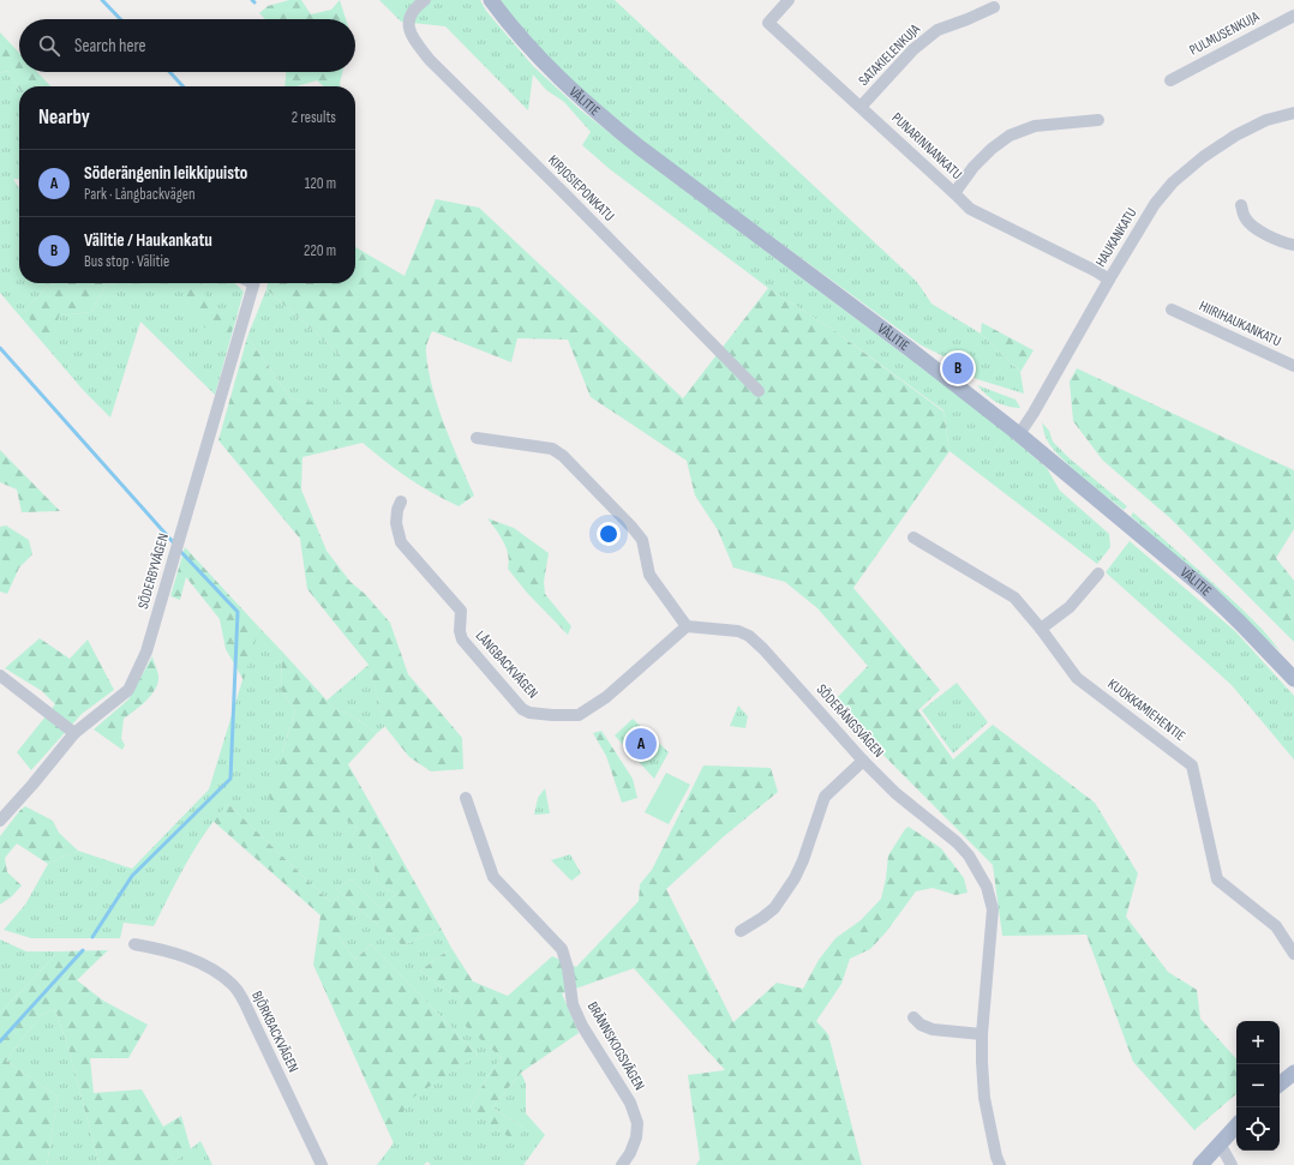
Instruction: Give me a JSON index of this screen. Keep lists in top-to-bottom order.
{
  "streets": {
    "main road": ["VÄLITIE"],
    "street": [
      "PULMUSENKUJA",
      "SATAKIELENKUJA",
      "PUNARINNANKATU",
      "KIRJOSIEPONKATU",
      "HAUKANKATU",
      "HIIRIHAUKANKATU",
      "SÖDERBYVÄGEN",
      "LÅNGBACKVÄGEN",
      "KUOKKAMIEHENTIE",
      "SÖDERÄNGSVÄGEN",
      "BJÖRKBACKVÄGEN",
      "BRÄNNSKOGSVÄGEN"
    ]
  },
  "crossings": [
    ["SATAKIELENKUJA", "PUNARINNANKATU"],
    ["VÄLITIE", "HAUKANKATU"],
    ["PUNARINNANKATU", "HAUKANKATU"],
    ["LÅNGBACKVÄGEN", "SÖDERÄNGSVÄGEN"]
  ],
  "page": {
    "search": "Search here",
    "heading": ["Nearby", "2 results"],
    "list": [
      {
        "mark": "A",
        "name": "Söderängenin leikkipuisto",
        "note": "Park · Långbackvägen",
        "value": "120 m"
      },
      {
        "mark": "B",
        "name": "Välitie / Haukankatu",
        "note": "Bus stop · Välitie",
        "value": "220 m"
      }
    ],
    "pins": ["B", "A"],
    "map_buttons": ["+", "−"]
  }
}
